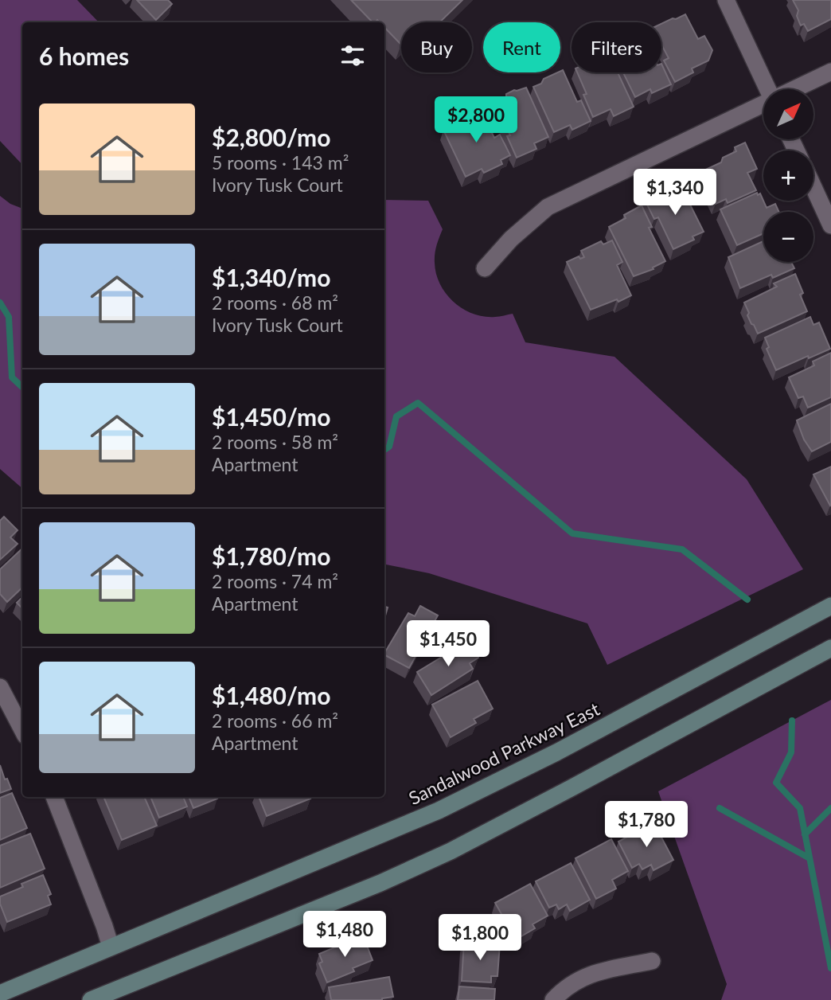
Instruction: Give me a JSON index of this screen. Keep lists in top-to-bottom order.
{
  "streets": {
    "main road": ["Sandalwood Parkway East"]
  },
  "north": "top right",
  "page": {
    "chip": ["Buy", "Rent", "Filters"],
    "heading": "6 homes",
    "map_buttons": ["+", "−"],
    "list": [
      {
        "name": "$2,800/mo",
        "note": "5 rooms · 143 m² · Ivory Tusk Court"
      },
      {
        "name": "$1,340/mo",
        "note": "2 rooms · 68 m² · Ivory Tusk Court"
      },
      {
        "name": "$1,450/mo",
        "note": "2 rooms · 58 m² · Apartment"
      },
      {
        "name": "$1,780/mo",
        "note": "2 rooms · 74 m² · Apartment"
      },
      {
        "name": "$1,480/mo",
        "note": "2 rooms · 66 m² · Apartment"
      }
    ],
    "price": [
      "$2,800",
      "$1,340",
      "$1,450",
      "$1,780",
      "$1,480",
      "$1,800"
    ]
  }
}
